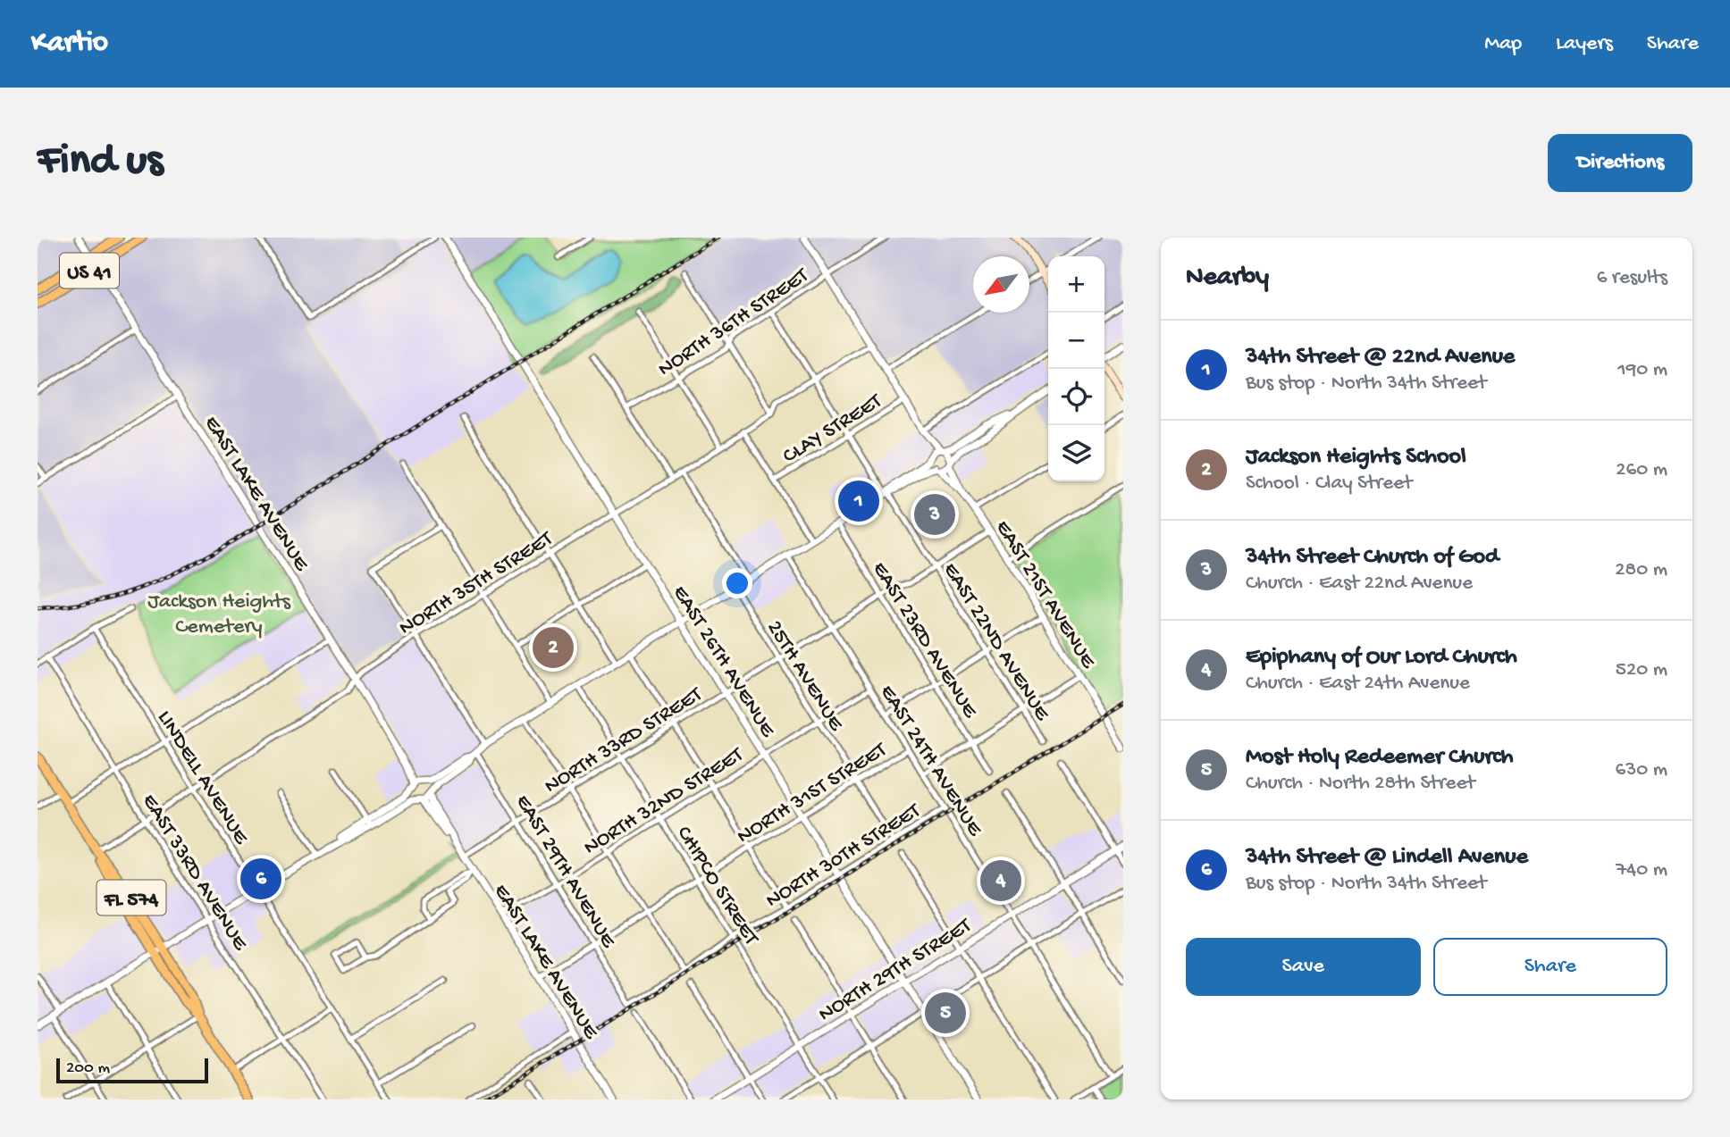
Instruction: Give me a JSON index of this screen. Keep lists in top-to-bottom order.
{
  "streets": {
    "main road": ["US 41", "FL 574"],
    "street": [
      "NORTH 36TH STREET",
      "CLAY STREET",
      "EAST LAKE AVENUE",
      "NORTH 35TH STREET",
      "EAST 21ST AVENUE",
      "EAST 23RD AVENUE",
      "EAST 22ND AVENUE",
      "EAST 26TH AVENUE",
      "25TH AVENUE",
      "NORTH 33RD STREET",
      "EAST 24TH AVENUE",
      "LINDELL AVENUE",
      "NORTH 31ST STREET",
      "NORTH 32ND STREET",
      "NORTH 30TH STREET",
      "EAST 29TH AVENUE",
      "EAST 33RD AVENUE",
      "CHIPCO STREET",
      "NORTH 29TH STREET"
    ]
  },
  "crossings": [
    ["US 41", "EAST LAKE AVENUE"],
    ["NORTH 36TH STREET", "EAST 22ND AVENUE"],
    ["CLAY STREET", "EAST 22ND AVENUE"],
    ["EAST LAKE AVENUE", "NORTH 35TH STREET"],
    ["EAST LAKE AVENUE", "NORTH 33RD STREET"],
    ["EAST LAKE AVENUE", "NORTH 31ST STREET"],
    ["EAST LAKE AVENUE", "NORTH 32ND STREET"],
    ["NORTH 35TH STREET", "EAST 22ND AVENUE"],
    ["NORTH 35TH STREET", "EAST 26TH AVENUE"],
    ["NORTH 35TH STREET", "LINDELL AVENUE"],
    ["NORTH 35TH STREET", "EAST 33RD AVENUE"],
    ["NORTH 35TH STREET", "FL 574"],
    ["EAST 21ST AVENUE", "NORTH 33RD STREET"],
    ["EAST 23RD AVENUE", "NORTH 33RD STREET"],
    ["EAST 22ND AVENUE", "NORTH 33RD STREET"],
    ["EAST 26TH AVENUE", "NORTH 33RD STREET"],
    ["EAST 26TH AVENUE", "NORTH 31ST STREET"],
    ["EAST 26TH AVENUE", "NORTH 32ND STREET"],
    ["EAST 26TH AVENUE", "NORTH 30TH STREET"],
    ["EAST 26TH AVENUE", "NORTH 29TH STREET"],
    ["25TH AVENUE", "NORTH 33RD STREET"],
    ["25TH AVENUE", "NORTH 31ST STREET"],
    ["25TH AVENUE", "NORTH 32ND STREET"],
    ["25TH AVENUE", "NORTH 30TH STREET"],
    ["NORTH 33RD STREET", "EAST 24TH AVENUE"],
    ["NORTH 33RD STREET", "EAST 29TH AVENUE"],
    ["NORTH 33RD STREET", "CHIPCO STREET"],
    ["EAST 24TH AVENUE", "NORTH 31ST STREET"],
    ["EAST 24TH AVENUE", "NORTH 32ND STREET"],
    ["EAST 24TH AVENUE", "NORTH 30TH STREET"],
    ["EAST 24TH AVENUE", "NORTH 29TH STREET"],
    ["NORTH 31ST STREET", "EAST 29TH AVENUE"],
    ["NORTH 31ST STREET", "CHIPCO STREET"],
    ["NORTH 32ND STREET", "EAST 29TH AVENUE"],
    ["NORTH 32ND STREET", "CHIPCO STREET"],
    ["NORTH 30TH STREET", "EAST 29TH AVENUE"],
    ["NORTH 30TH STREET", "CHIPCO STREET"],
    ["CHIPCO STREET", "NORTH 29TH STREET"]
  ],
  "parks": ["Jackson Heights Cemetery"],
  "scale_bar": "200 m",
  "north": "bottom left",
  "page": {
    "header": "Kartio",
    "nav": ["Map", "Layers", "Share"],
    "buttons": [
      "Directions",
      ["Save", "Share"]
    ],
    "title": "Find us",
    "heading": ["Nearby", "6 results"],
    "map_buttons": ["+", "−"],
    "list": [
      {
        "mark": "1",
        "name": "34th Street @ 22nd Avenue",
        "note": "Bus stop · North 34th Street",
        "value": "190 m"
      },
      {
        "mark": "2",
        "name": "Jackson Heights School",
        "note": "School · Clay Street",
        "value": "260 m"
      },
      {
        "mark": "3",
        "name": "34th Street Church of God",
        "note": "Church · East 22nd Avenue",
        "value": "280 m"
      },
      {
        "mark": "4",
        "name": "Epiphany of Our Lord Church",
        "note": "Church · East 24th Avenue",
        "value": "520 m"
      },
      {
        "mark": "5",
        "name": "Most Holy Redeemer Church",
        "note": "Church · North 28th Street",
        "value": "630 m"
      },
      {
        "mark": "6",
        "name": "34th Street @ Lindell Avenue",
        "note": "Bus stop · North 34th Street",
        "value": "740 m"
      }
    ],
    "pins": [
      "1",
      "3",
      "2",
      "6",
      "4",
      "5"
    ],
    "scale": "200 m"
  }
}
